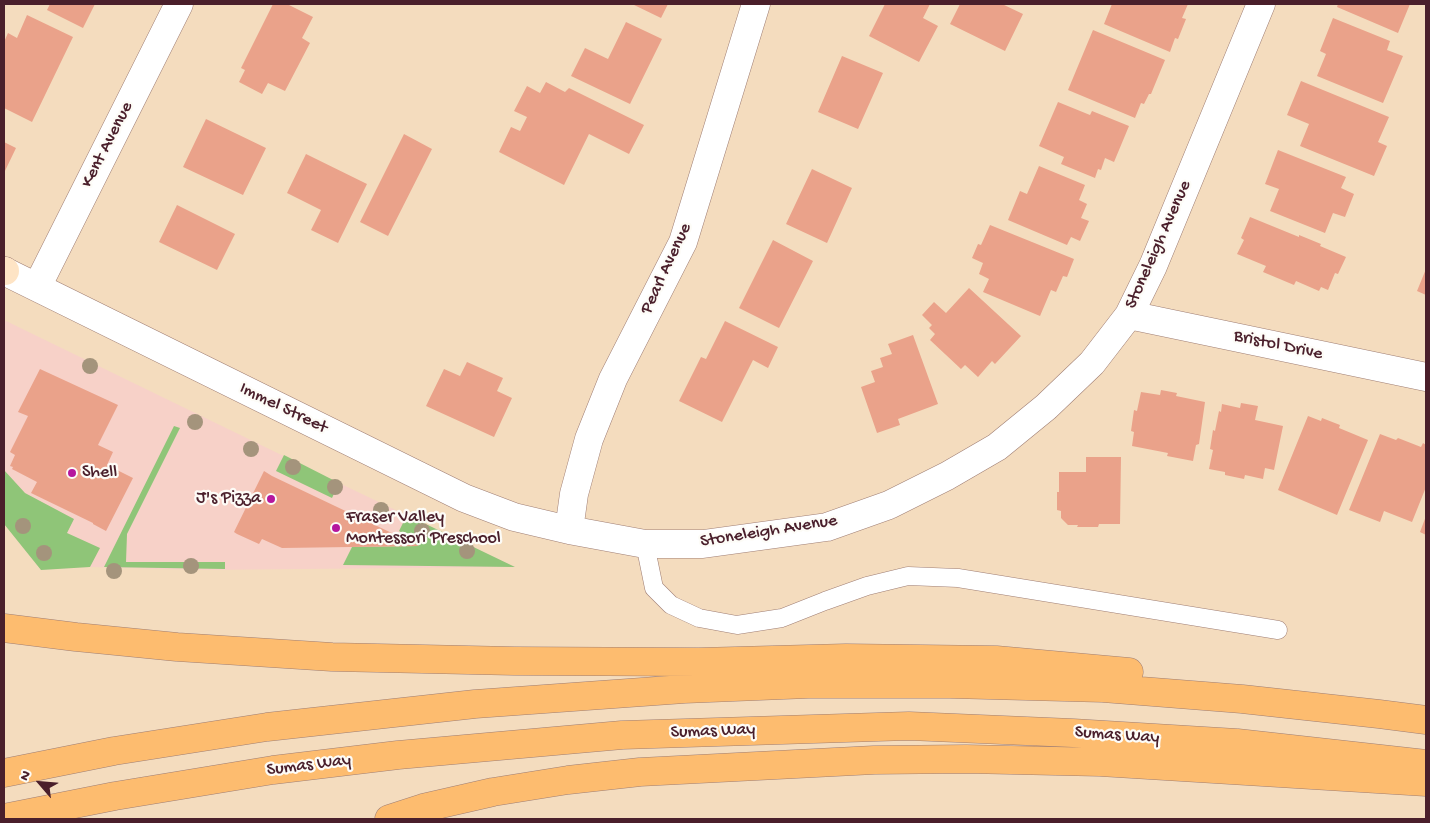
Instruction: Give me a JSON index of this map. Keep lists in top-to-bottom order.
{
  "streets": {
    "highway": ["Sumas Way"],
    "street": [
      "Kent Avenue",
      "Stoneleigh Avenue",
      "Pearl Avenue",
      "Bristol Drive",
      "Immel Street"
    ]
  },
  "crossings": [
    ["Kent Avenue", "Immel Street"],
    ["Stoneleigh Avenue", "Pearl Avenue"],
    ["Stoneleigh Avenue", "Bristol Drive"],
    ["Stoneleigh Avenue", "Immel Street"],
    ["Pearl Avenue", "Immel Street"]
  ],
  "places": ["Shell", "J's Pizza", "Fraser Valley Montessori Preschool"],
  "north": "top left"
}
